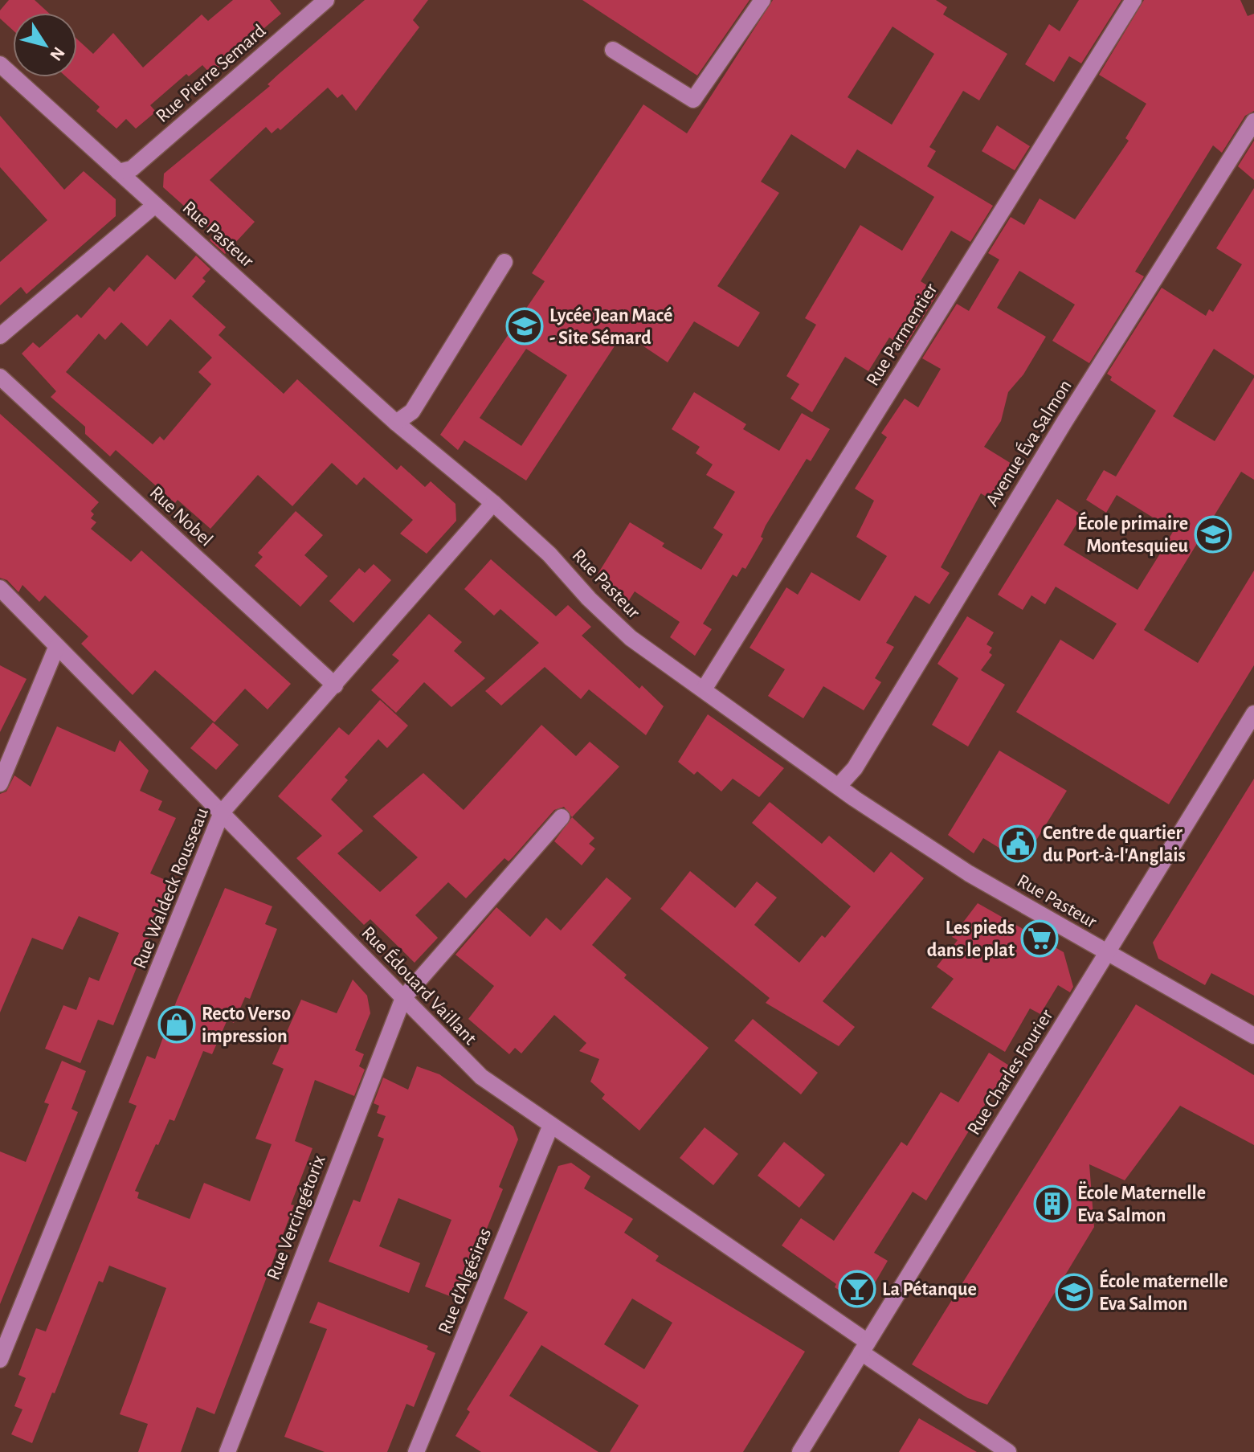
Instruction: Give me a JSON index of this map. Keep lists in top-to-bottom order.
{
  "streets": {
    "street": [
      "Rue Pierre Semard",
      "Rue Pasteur",
      "Rue Parmentier",
      "Avenue Éva Salmon",
      "Rue Nobel",
      "Rue Waldeck Rousseau",
      "Rue Édouard Vaillant",
      "Rue Charles Fourier",
      "Rue Vercingétorix",
      "Rue d'Algésiras"
    ]
  },
  "crossings": [
    ["Rue Pierre Semard", "Rue Pasteur"],
    ["Rue Pasteur", "Rue Parmentier"],
    ["Rue Pasteur", "Avenue Éva Salmon"],
    ["Rue Pasteur", "Rue Waldeck Rousseau"],
    ["Rue Pasteur", "Rue Charles Fourier"],
    ["Rue Nobel", "Rue Waldeck Rousseau"],
    ["Rue Waldeck Rousseau", "Rue Édouard Vaillant"],
    ["Rue Édouard Vaillant", "Rue Charles Fourier"],
    ["Rue Édouard Vaillant", "Rue Vercingétorix"],
    ["Rue Édouard Vaillant", "Rue d'Algésiras"]
  ],
  "places": {
    "school or university": ["Lycée Jean Macé - Site Sémard", "École primaire Montesquieu", "École maternelle Eva Salmon"],
    "public building": ["Centre de quartier du Port-à-l'Anglais"],
    "supermarket": ["Les pieds dans le plat"],
    "shop": ["Recto Verso impression"],
    "building": ["Ëcole Maternelle Eva Salmon"],
    "bar": ["La Pétanque"]
  },
  "north": "bottom right"
}
